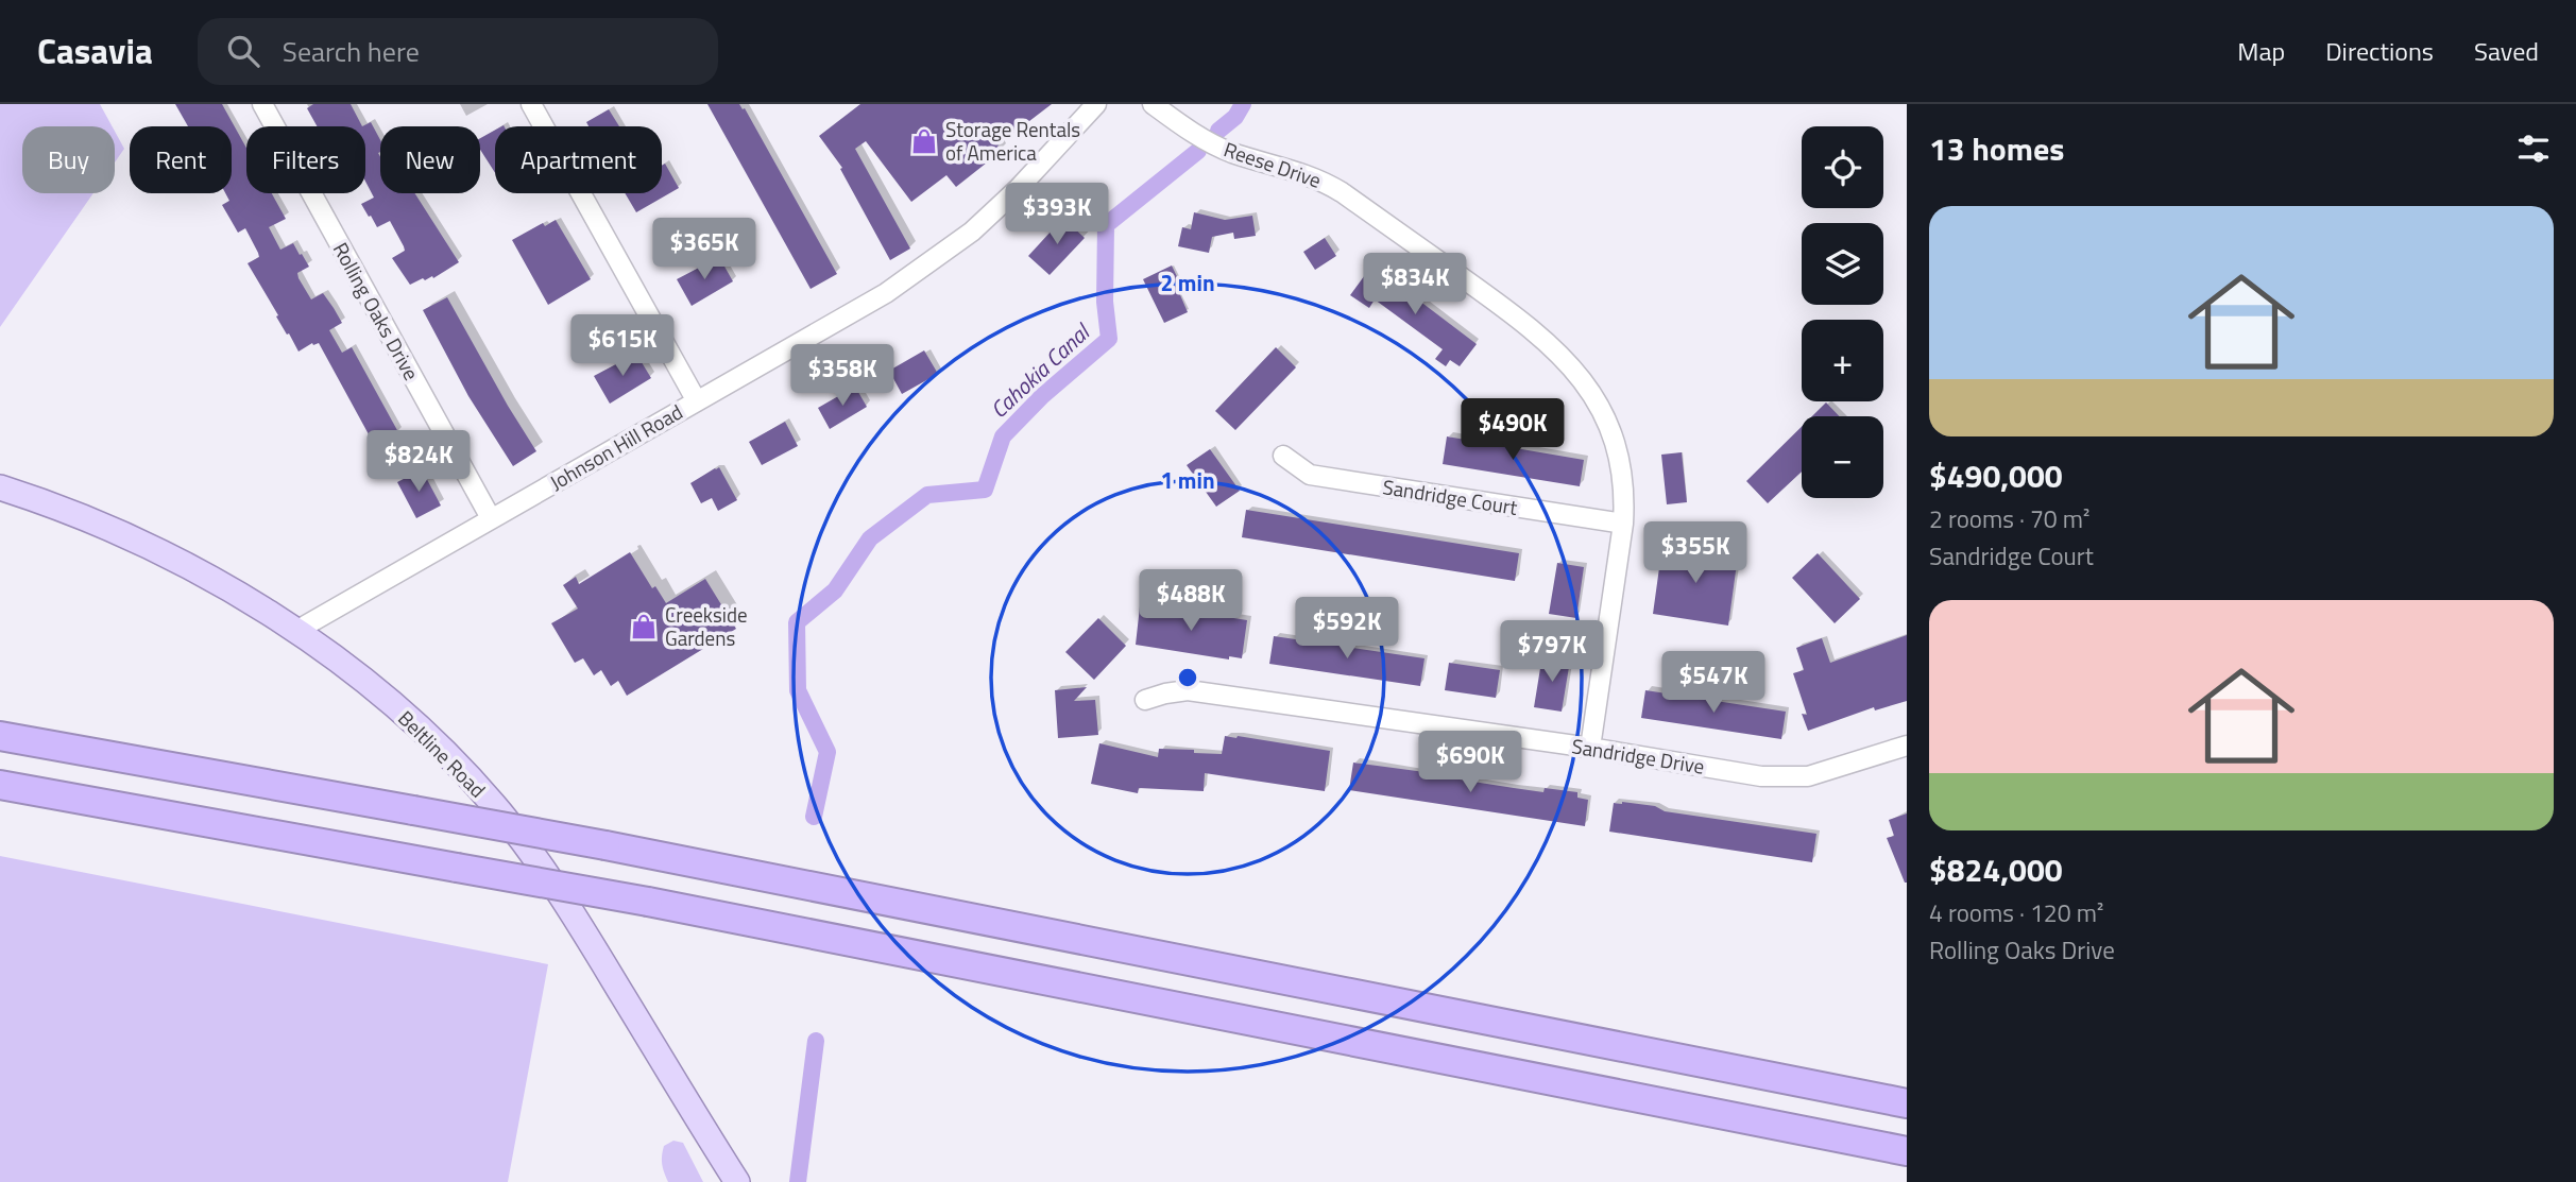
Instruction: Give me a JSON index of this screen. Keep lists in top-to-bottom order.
{
  "streets": {
    "main road": ["Beltline Road"],
    "street": [
      "Reese Drive",
      "Rolling Oaks Drive",
      "Johnson Hill Road",
      "Sandridge Court",
      "Sandridge Drive"
    ]
  },
  "crossings": [
    ["Reese Drive", "Sandridge Court"],
    ["Reese Drive", "Sandridge Drive"],
    ["Rolling Oaks Drive", "Johnson Hill Road"],
    ["Johnson Hill Road", "Beltline Road"]
  ],
  "water": ["Cahokia Canal"],
  "places": {
    "shop": ["Storage Rentals of America", "Creekside Gardens"]
  },
  "page": {
    "header": "Casavia",
    "search": "Search here",
    "nav": ["Map", "Directions", "Saved"],
    "heading": "13 homes",
    "map_buttons": ["+", "−"],
    "chip": [
      "Buy",
      "Rent",
      "Filters",
      "New",
      "Apartment"
    ],
    "price": [
      "$393K",
      "$365K",
      "$834K",
      "$615K",
      "$358K",
      "$490K",
      "$824K",
      "$355K",
      "$488K",
      "$592K",
      "$797K",
      "$547K",
      "$690K"
    ],
    "list": [
      {
        "name": "$490,000",
        "note": "2 rooms · 70 m² · Sandridge Court"
      },
      {
        "name": "$824,000",
        "note": "4 rooms · 120 m² · Rolling Oaks Drive"
      }
    ]
  },
  "rings": ["2 min", "1 min"]
}
